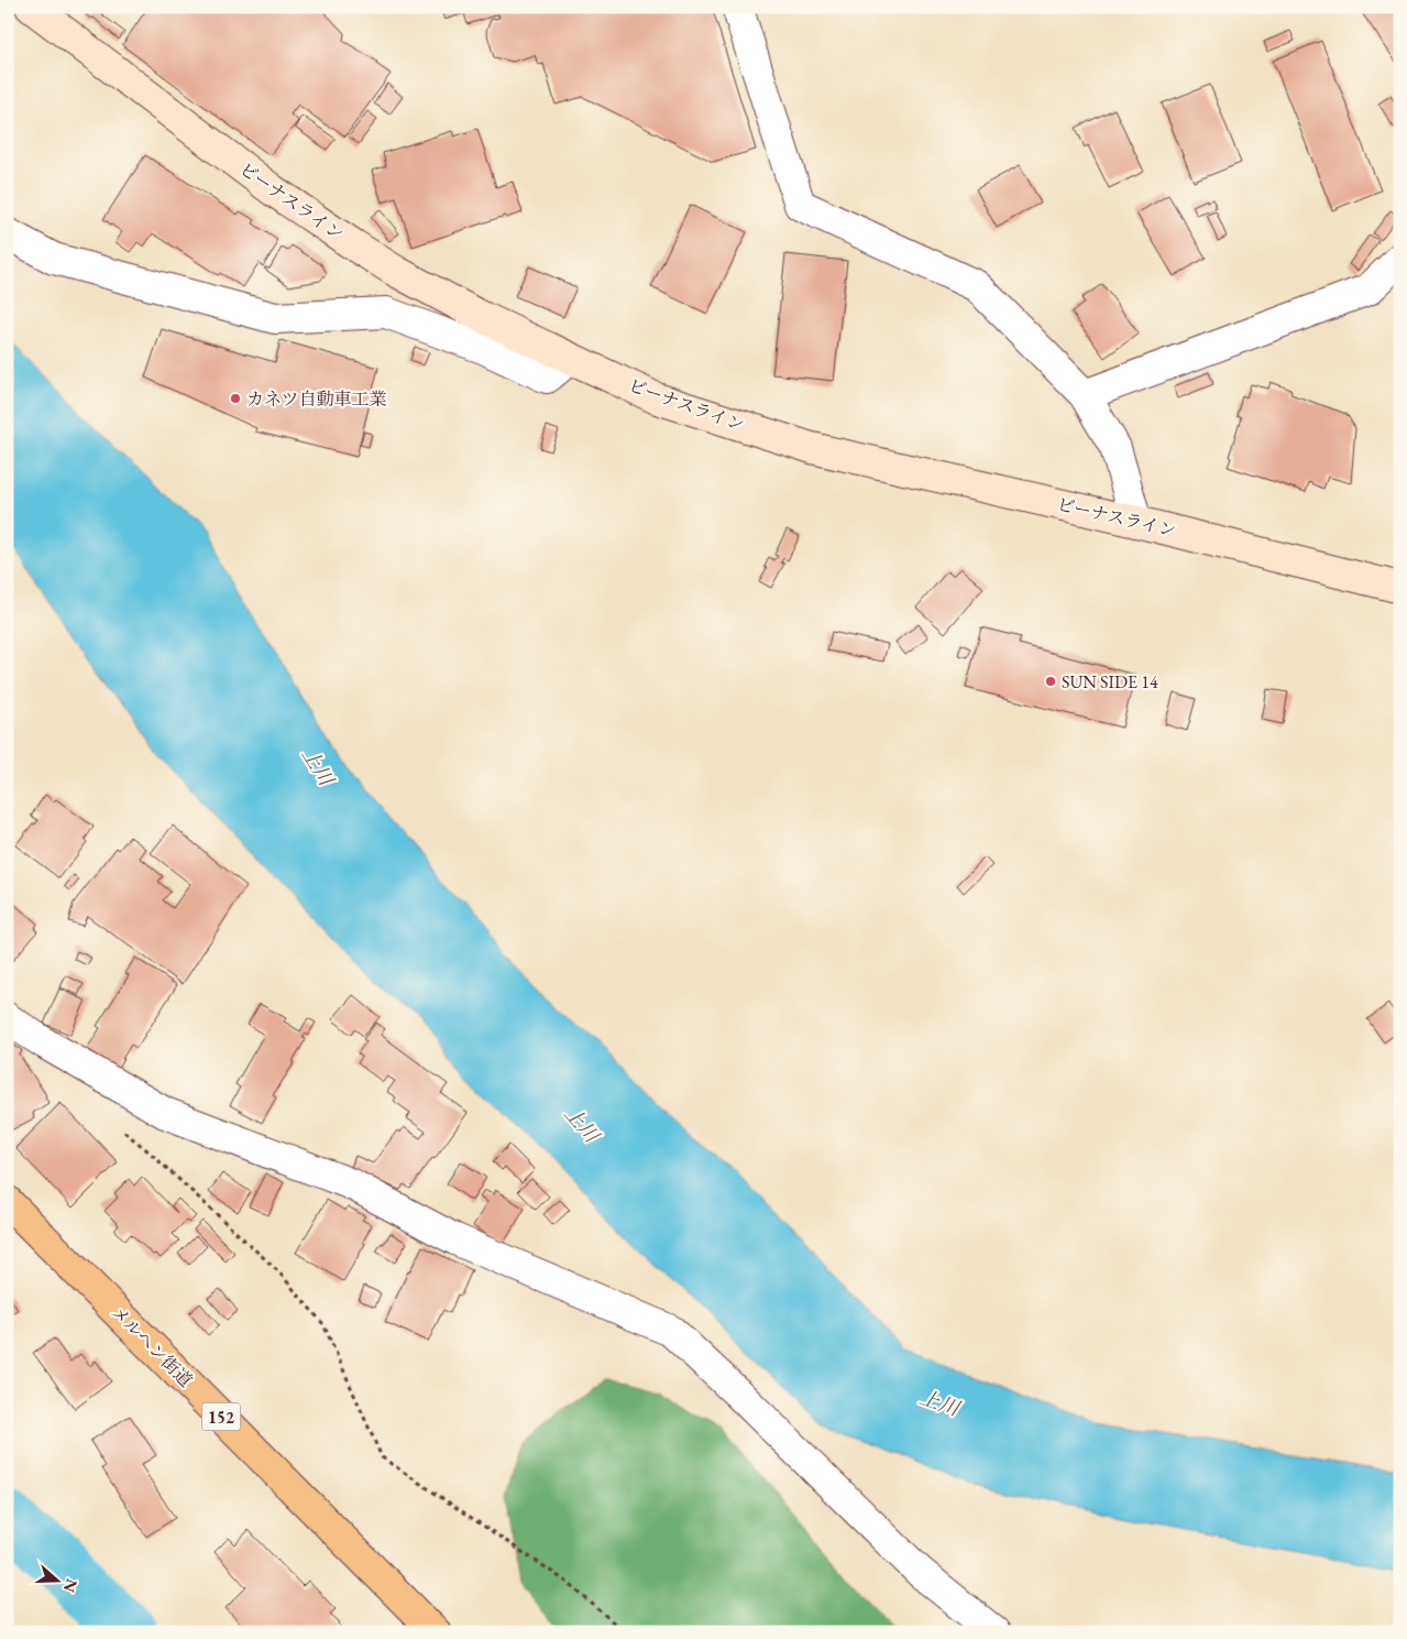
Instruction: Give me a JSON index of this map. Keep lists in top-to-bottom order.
{
  "streets": {
    "highway": ["メルヘン街道", "152"],
    "main road": ["ビーナスライン"]
  },
  "water": ["上川"],
  "places": ["カネツ自動車工業", "SUN SIDE 14"],
  "north": "right"
}
